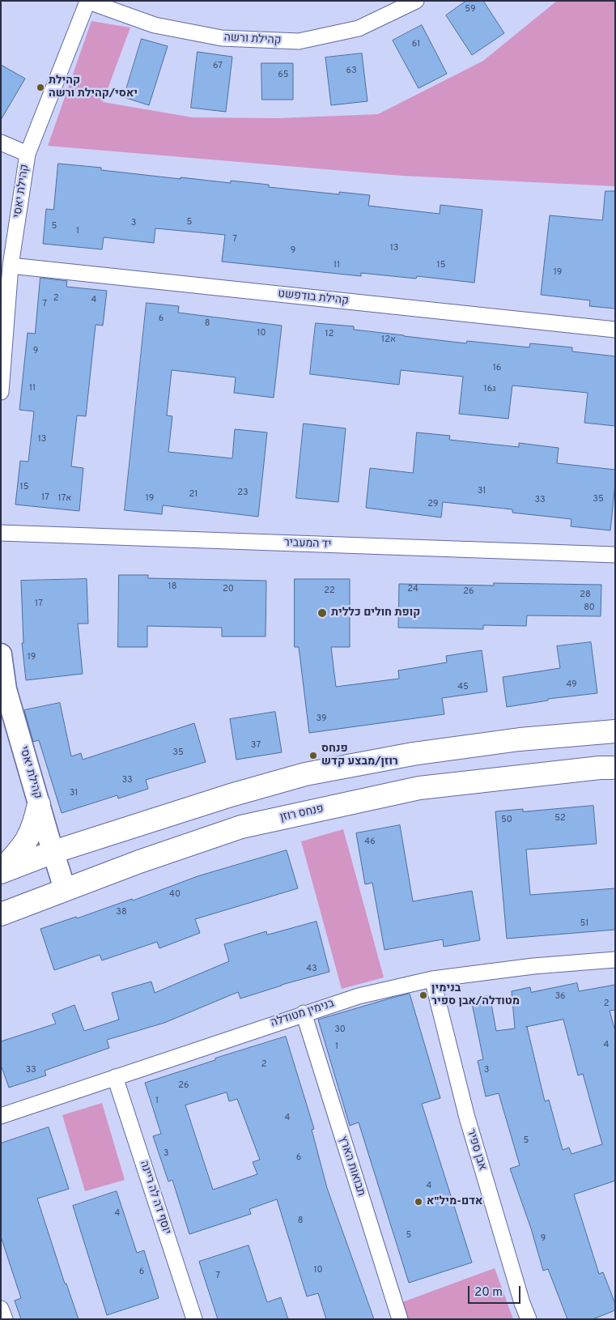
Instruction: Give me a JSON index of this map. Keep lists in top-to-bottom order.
{
  "streets": {
    "main road": ["פנחס רוזן"],
    "street": [
      "קהילת ורשה",
      "קהילת יאסי",
      "קהילת בודפשט",
      "יד המעביר",
      "בנימין מטודלה",
      "אבן ספיר",
      "תבואות הארץ",
      "יוסף דה לה ריינה"
    ]
  },
  "crossings": [
    ["קהילת ורשה", "קהילת יאסי"],
    ["קהילת יאסי", "קהילת בודפשט"],
    ["קהילת יאסי", "פנחס רוזן"],
    ["בנימין מטודלה", "אבן ספיר"],
    ["בנימין מטודלה", "תבואות הארץ"],
    ["בנימין מטודלה", "יוסף דה לה ריינה"]
  ],
  "places": [
    "קהילת יאסי/קהילת ורשה",
    "קופת חולים כללית",
    "פנחס רוזן/מבצע קדש",
    "בנימין מטודלה/אבן ספיר",
    "אדם-מיל\"א"
  ],
  "house_numbers": [
    "59",
    "61",
    "67",
    "63",
    "65",
    "5",
    "3",
    "5",
    "1",
    "7",
    "13",
    "9",
    "11",
    "15",
    "19",
    "2",
    "4",
    "7",
    "6",
    "8",
    "10",
    "12",
    "12א",
    "9",
    "16",
    "11",
    "16ג",
    "13",
    "15",
    "31",
    "23",
    "21",
    "17",
    "17א",
    "19",
    "35",
    "33",
    "29",
    "18",
    "20",
    "24",
    "22",
    "26",
    "28",
    "17",
    "80",
    "19",
    "49",
    "45",
    "39",
    "37",
    "35",
    "33",
    "31",
    "52",
    "50",
    "46",
    "40",
    "38",
    "51",
    "43",
    "36",
    "2",
    "30",
    "4",
    "1",
    "2",
    "33",
    "3",
    "26",
    "1",
    "4",
    "5",
    "3",
    "6",
    "4",
    "4",
    "8",
    "5",
    "9",
    "10",
    "6",
    "7"
  ],
  "scale_bar": "20 m"
}
